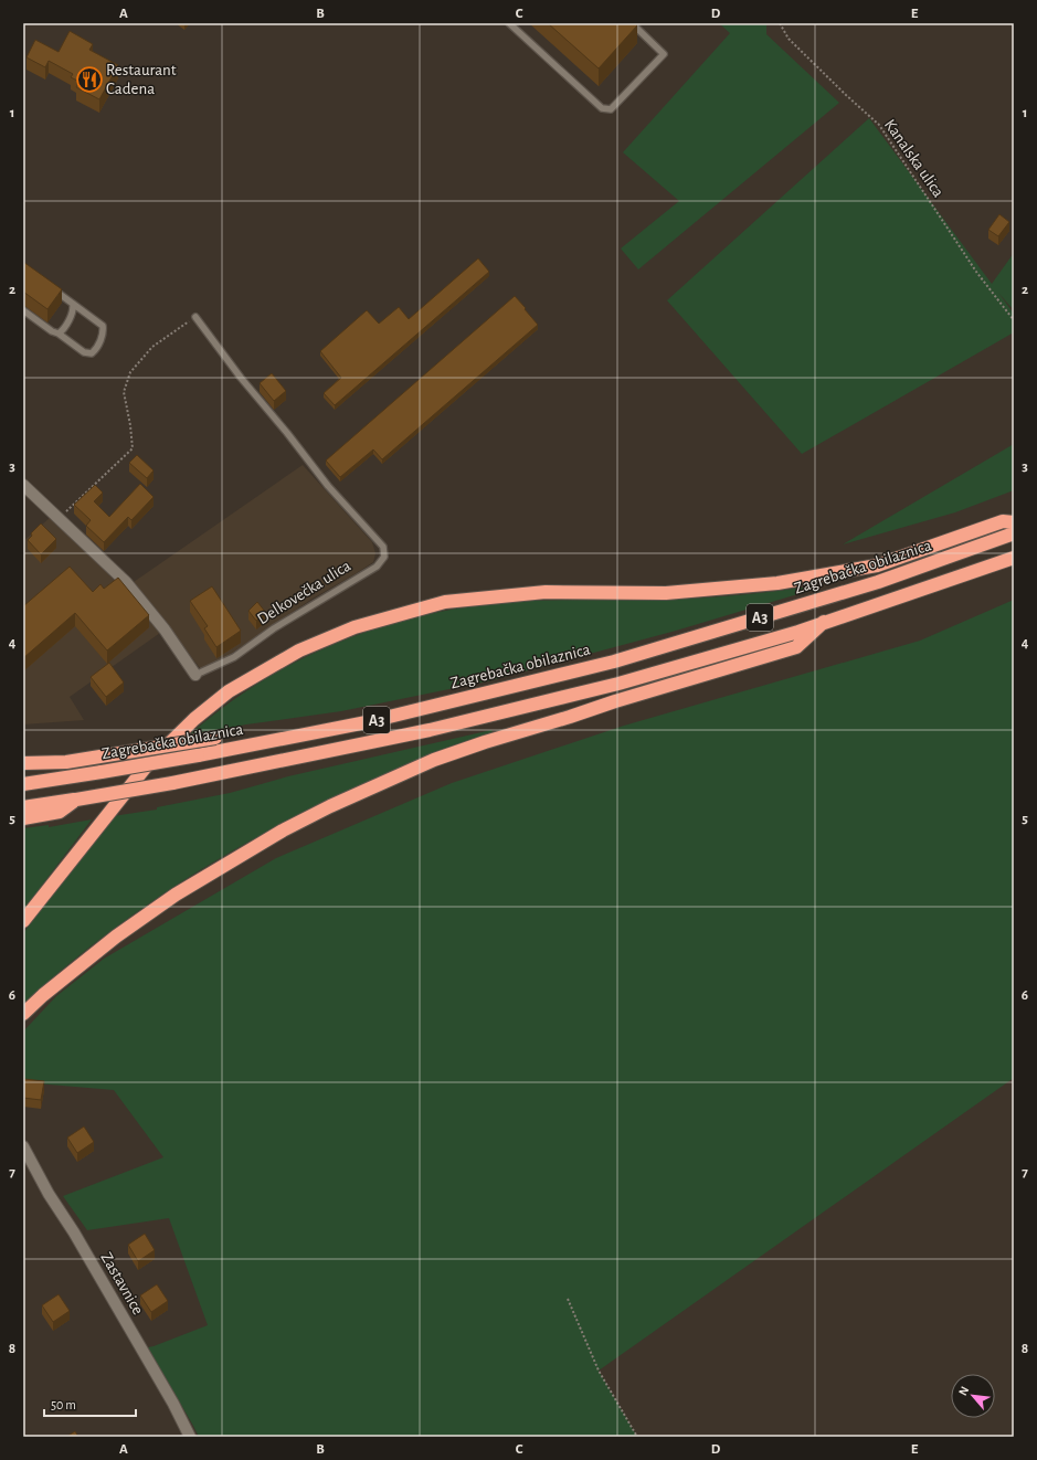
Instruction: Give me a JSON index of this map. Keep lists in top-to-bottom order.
{
  "streets": {
    "highway": ["Zagrebačka obilaznica", "A3"],
    "street": ["Delkovečka ulica", "Zastavnice"],
    "path": ["Kanalska ulica"]
  },
  "places": {
    "restaurant": ["Restaurant Cadena"]
  },
  "scale_bar": "50 m",
  "north": "top left",
  "grid": {
    "columns": [
      "A",
      "B",
      "C",
      "D",
      "E"
    ],
    "rows": [
      "1",
      "2",
      "3",
      "4",
      "5",
      "6",
      "7",
      "8"
    ]
  }
}
